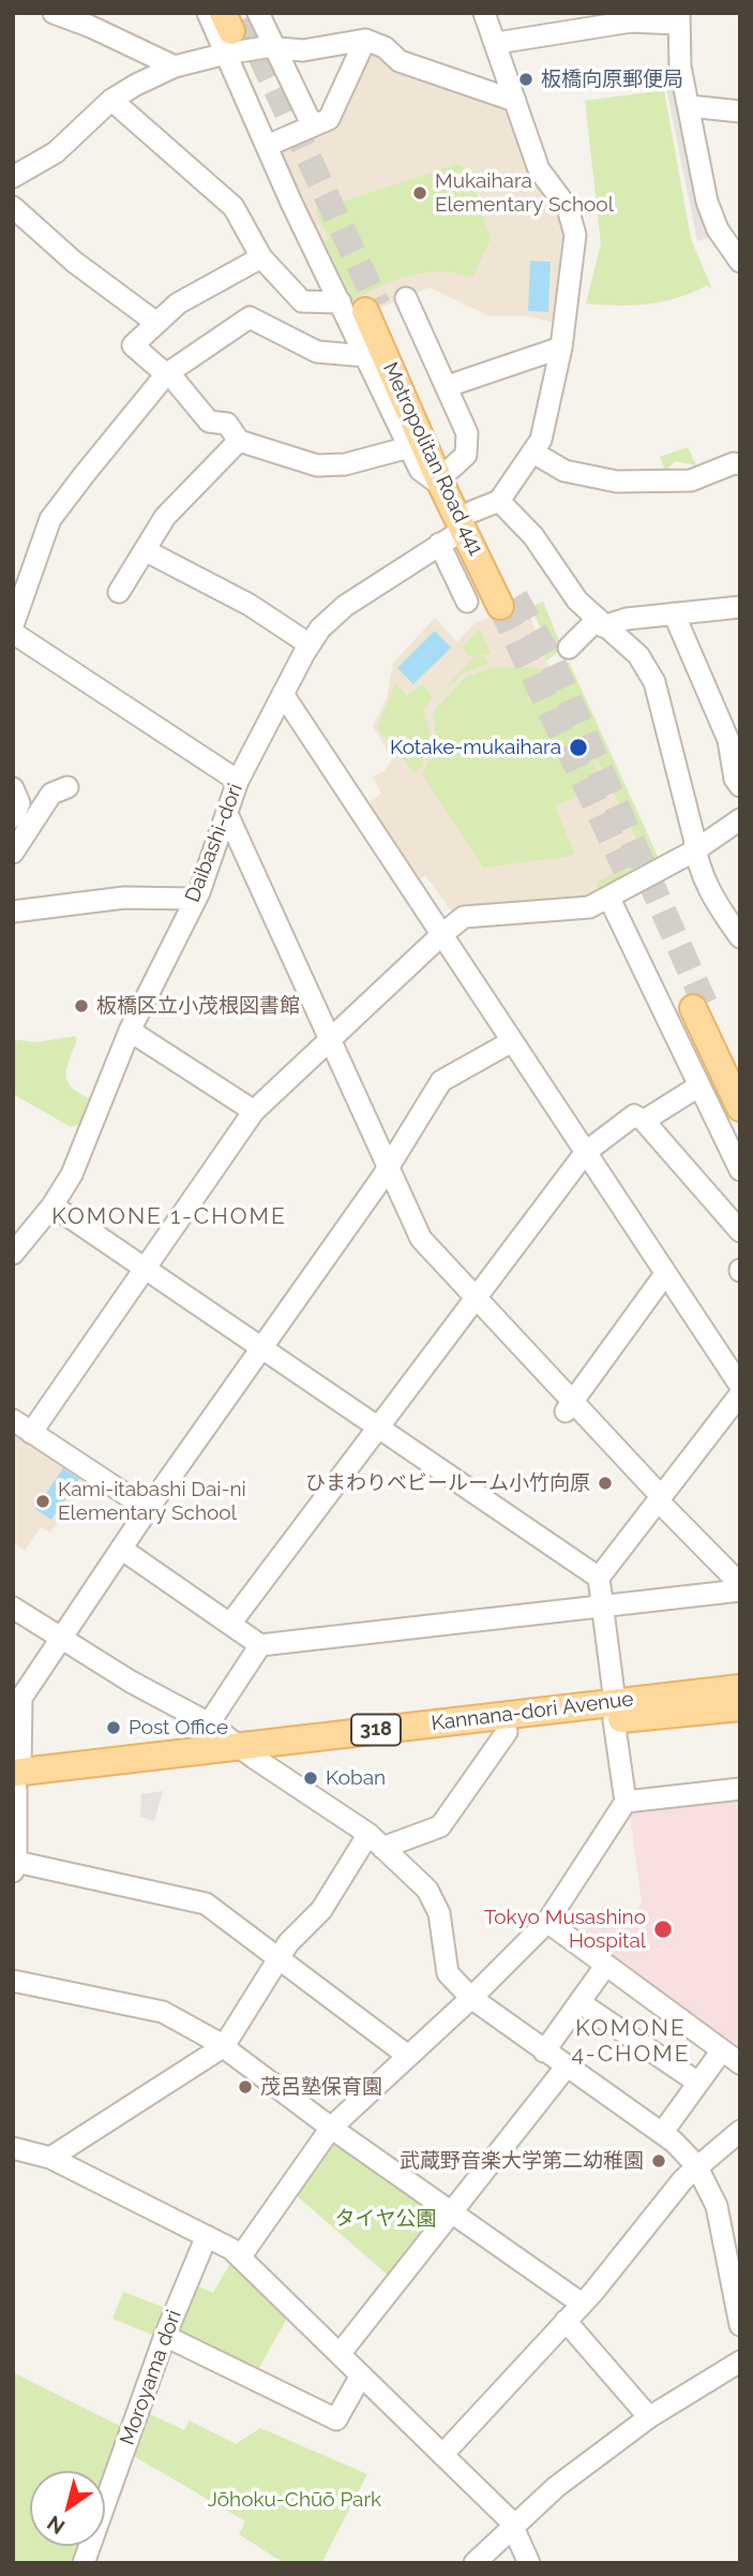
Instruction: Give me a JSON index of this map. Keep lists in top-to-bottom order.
{
  "streets": {
    "main road": ["Metropolitan Road 441", "Kannana-dori Avenue", "318"],
    "street": ["Daibashi-dori", "Moroyama dori"]
  },
  "crossings": [
    ["Metropolitan Road 441", "Daibashi-dori"]
  ],
  "districts": ["KOMONE 1-CHOME", "KOMONE 4-CHOME"],
  "parks": ["タイヤ公園", "Jōhoku-Chūō Park"],
  "places": [
    "板橋向原郵便局",
    "Mukaihara Elementary School",
    "Kotake-mukaihara",
    "板橋区立小茂根図書館",
    "ひまわりベビールーム小竹向原",
    "Kami-itabashi Dai-ni Elementary School",
    "Post Office",
    "Koban",
    "Tokyo Musashino Hospital",
    "茂呂塾保育園",
    "武蔵野音楽大学第二幼稚園"
  ],
  "north": "bottom left"
}
